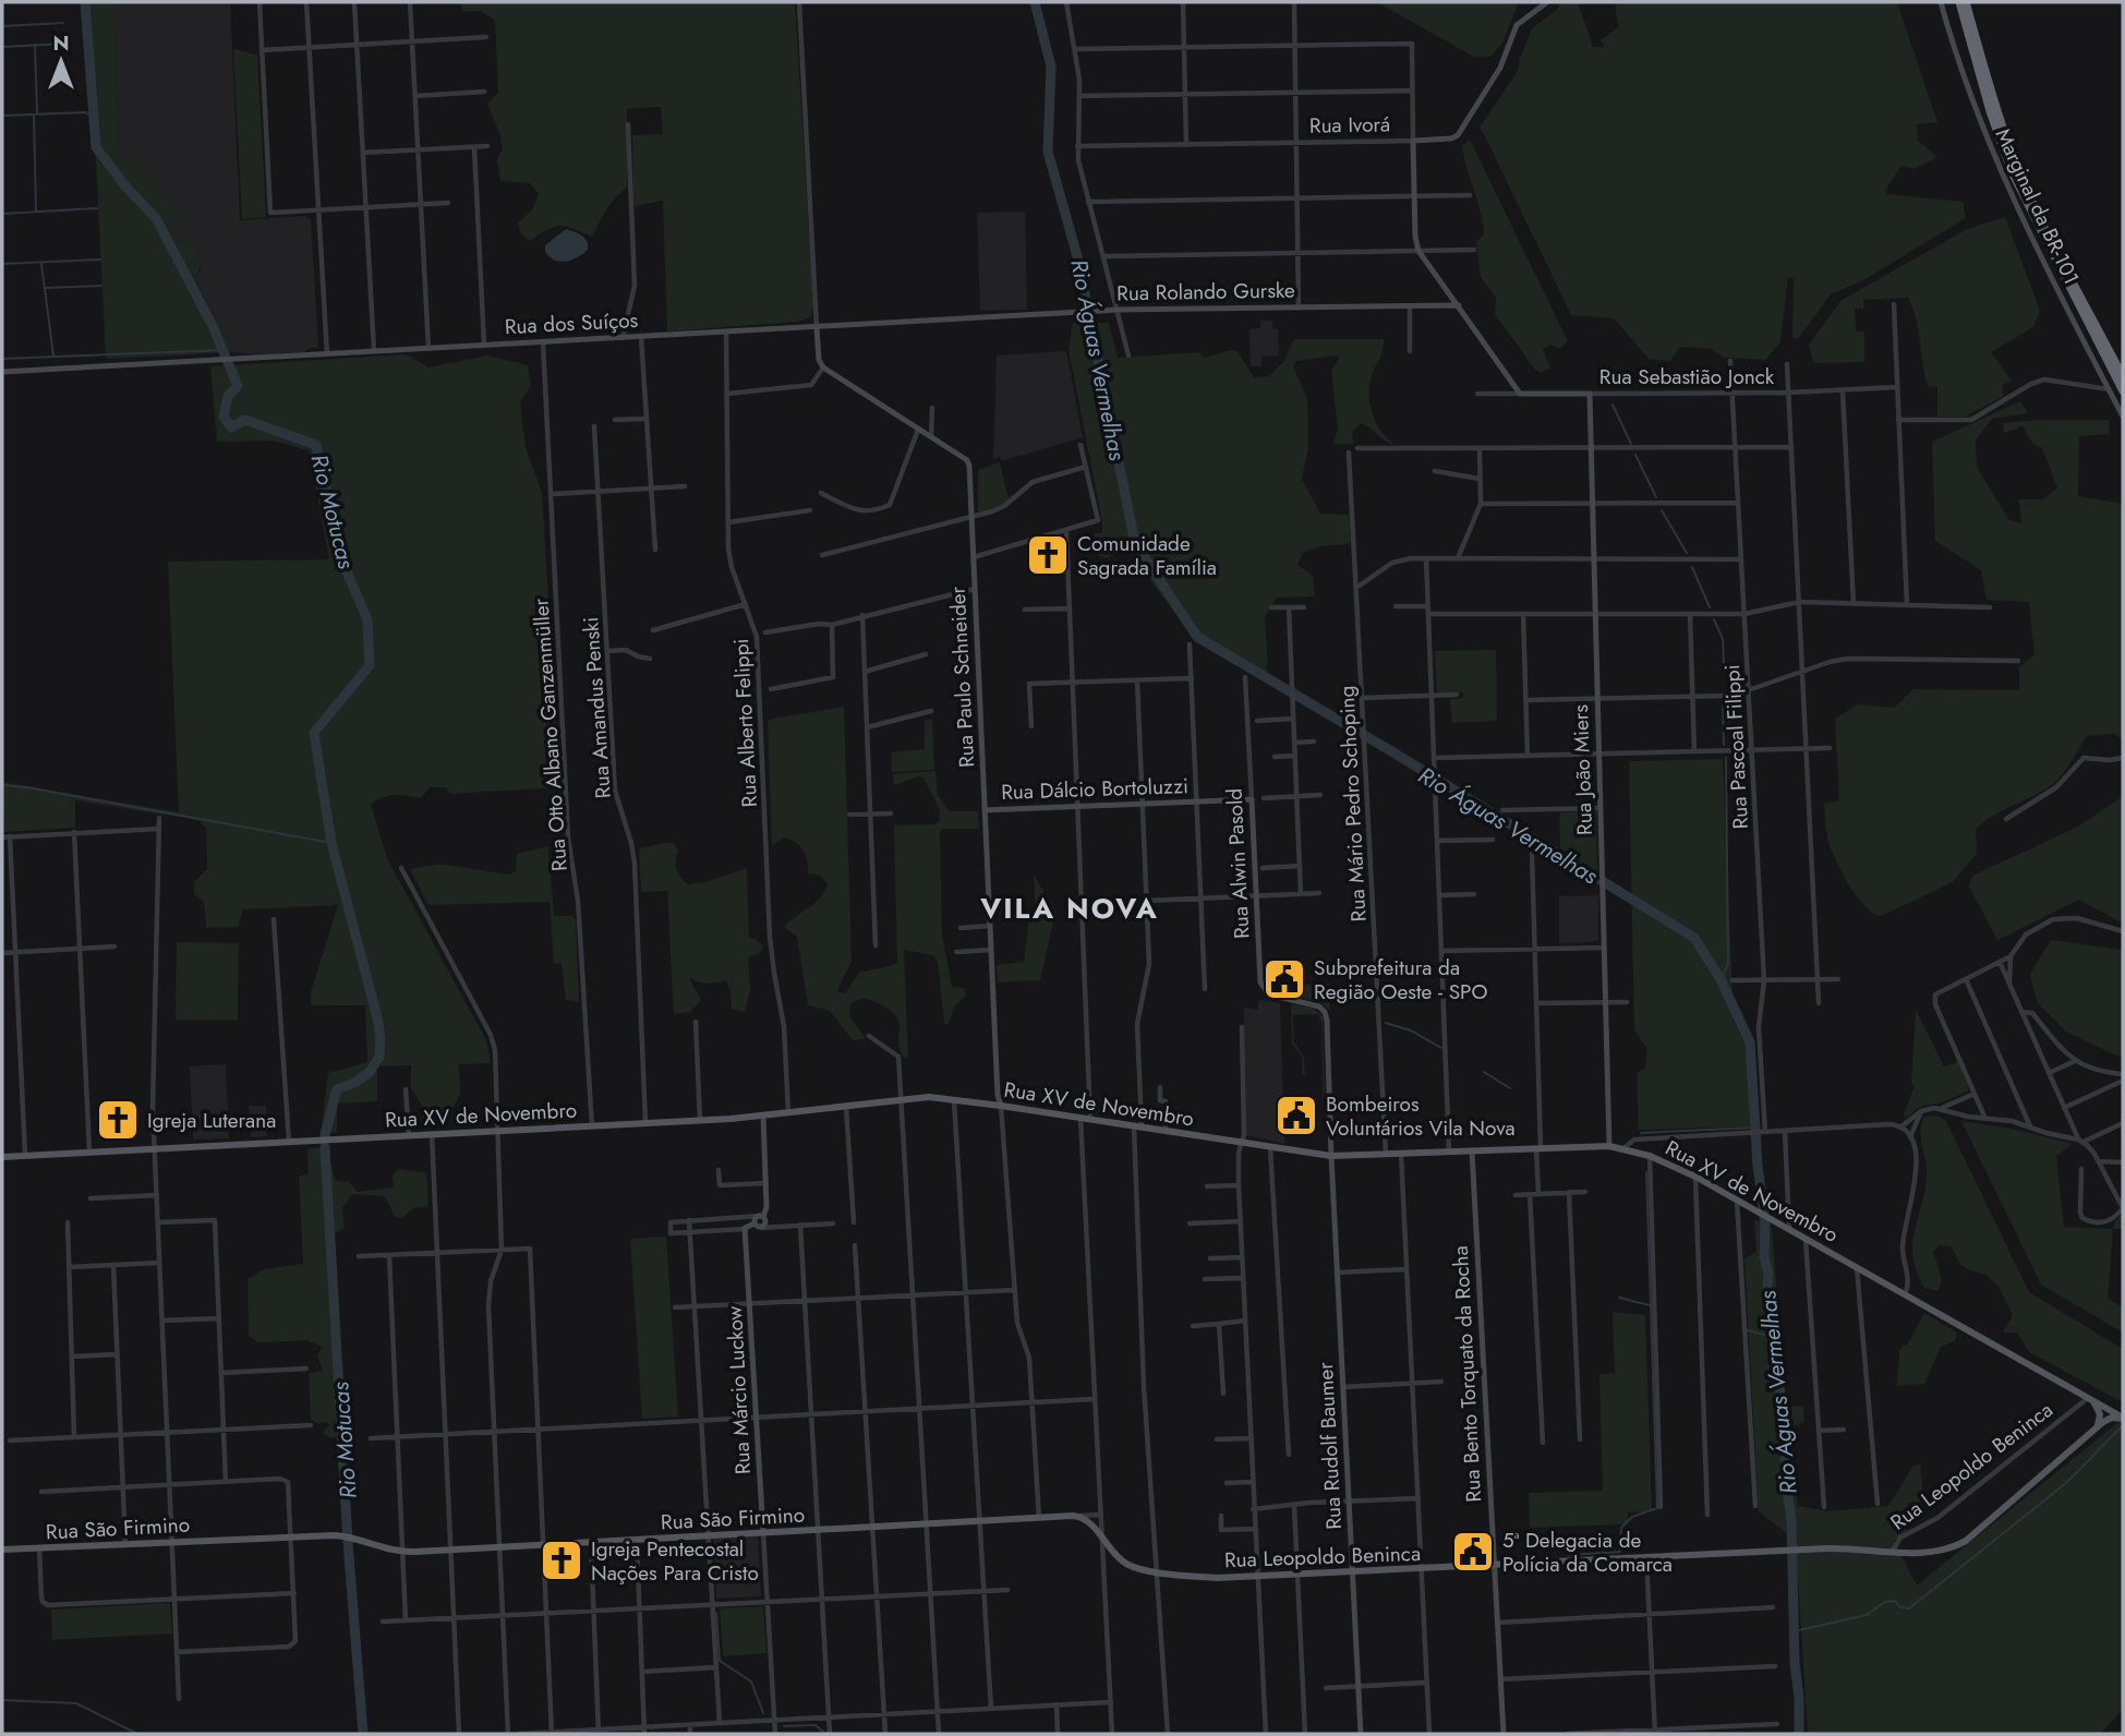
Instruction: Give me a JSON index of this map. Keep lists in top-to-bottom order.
{
  "streets": {
    "main road": ["Rua XV de Novembro", "Rua Leopoldo Beninca", "Rua São Firmino"],
    "street": [
      "Rua Ivorá",
      "Marginal da BR-101",
      "Rua Rolando Gurske",
      "Rua dos Suíços",
      "Rua Sebastião Jonck",
      "Rua Paulo Schneider",
      "Rua Amandus Penski",
      "Rua Alberto Felippi",
      "Rua Otto Albano Ganzenmüller",
      "Rua Pascoal Filippi",
      "Rua João Miers",
      "Rua Dálcio Bortoluzzi",
      "Rua Mário Pedro Schoping",
      "Rua Alwin Pasold",
      "Rua Bento Torquato da Rocha",
      "Rua Márcio Luckow",
      "Rua Rudolf Baumer"
    ]
  },
  "crossings": [
    ["Rua Rolando Gurske", "Rua dos Suíços"],
    ["Rua dos Suíços", "Rua Alberto Felippi"],
    ["Rua dos Suíços", "Rua Otto Albano Ganzenmüller"],
    ["Rua Sebastião Jonck", "Rua Pascoal Filippi"],
    ["Rua Sebastião Jonck", "Rua João Miers"],
    ["Rua Paulo Schneider", "Rua Dálcio Bortoluzzi"],
    ["Rua Paulo Schneider", "Rua XV de Novembro"],
    ["Rua Amandus Penski", "Rua XV de Novembro"],
    ["Rua Alberto Felippi", "Rua XV de Novembro"],
    ["Rua Otto Albano Ganzenmüller", "Rua XV de Novembro"],
    ["Rua João Miers", "Rua XV de Novembro"],
    ["Rua Dálcio Bortoluzzi", "Rua Alwin Pasold"],
    ["Rua Mário Pedro Schoping", "Rua XV de Novembro"],
    ["Rua Alwin Pasold", "Rua Rudolf Baumer"],
    ["Rua XV de Novembro", "Rua Bento Torquato da Rocha"],
    ["Rua XV de Novembro", "Rua Rudolf Baumer"],
    ["Rua XV de Novembro", "Rua Leopoldo Beninca"],
    ["Rua Bento Torquato da Rocha", "Rua Leopoldo Beninca"],
    ["Rua Márcio Luckow", "Rua São Firmino"],
    ["Rua Rudolf Baumer", "Rua Leopoldo Beninca"]
  ],
  "districts": ["VILA NOVA"],
  "water": ["Rio Águas Vermelhas", "Rio Motucas"],
  "places": {
    "church": ["Comunidade Sagrada Família", "Igreja Luterana", "Igreja Pentecostal Nações Para Cristo"],
    "public building": ["Subprefeitura da Região Oeste - SPO", "Bombeiros Voluntários Vila Nova", "5ª Delegacia de Polícia da Comarca"]
  },
  "north": "top"
}
